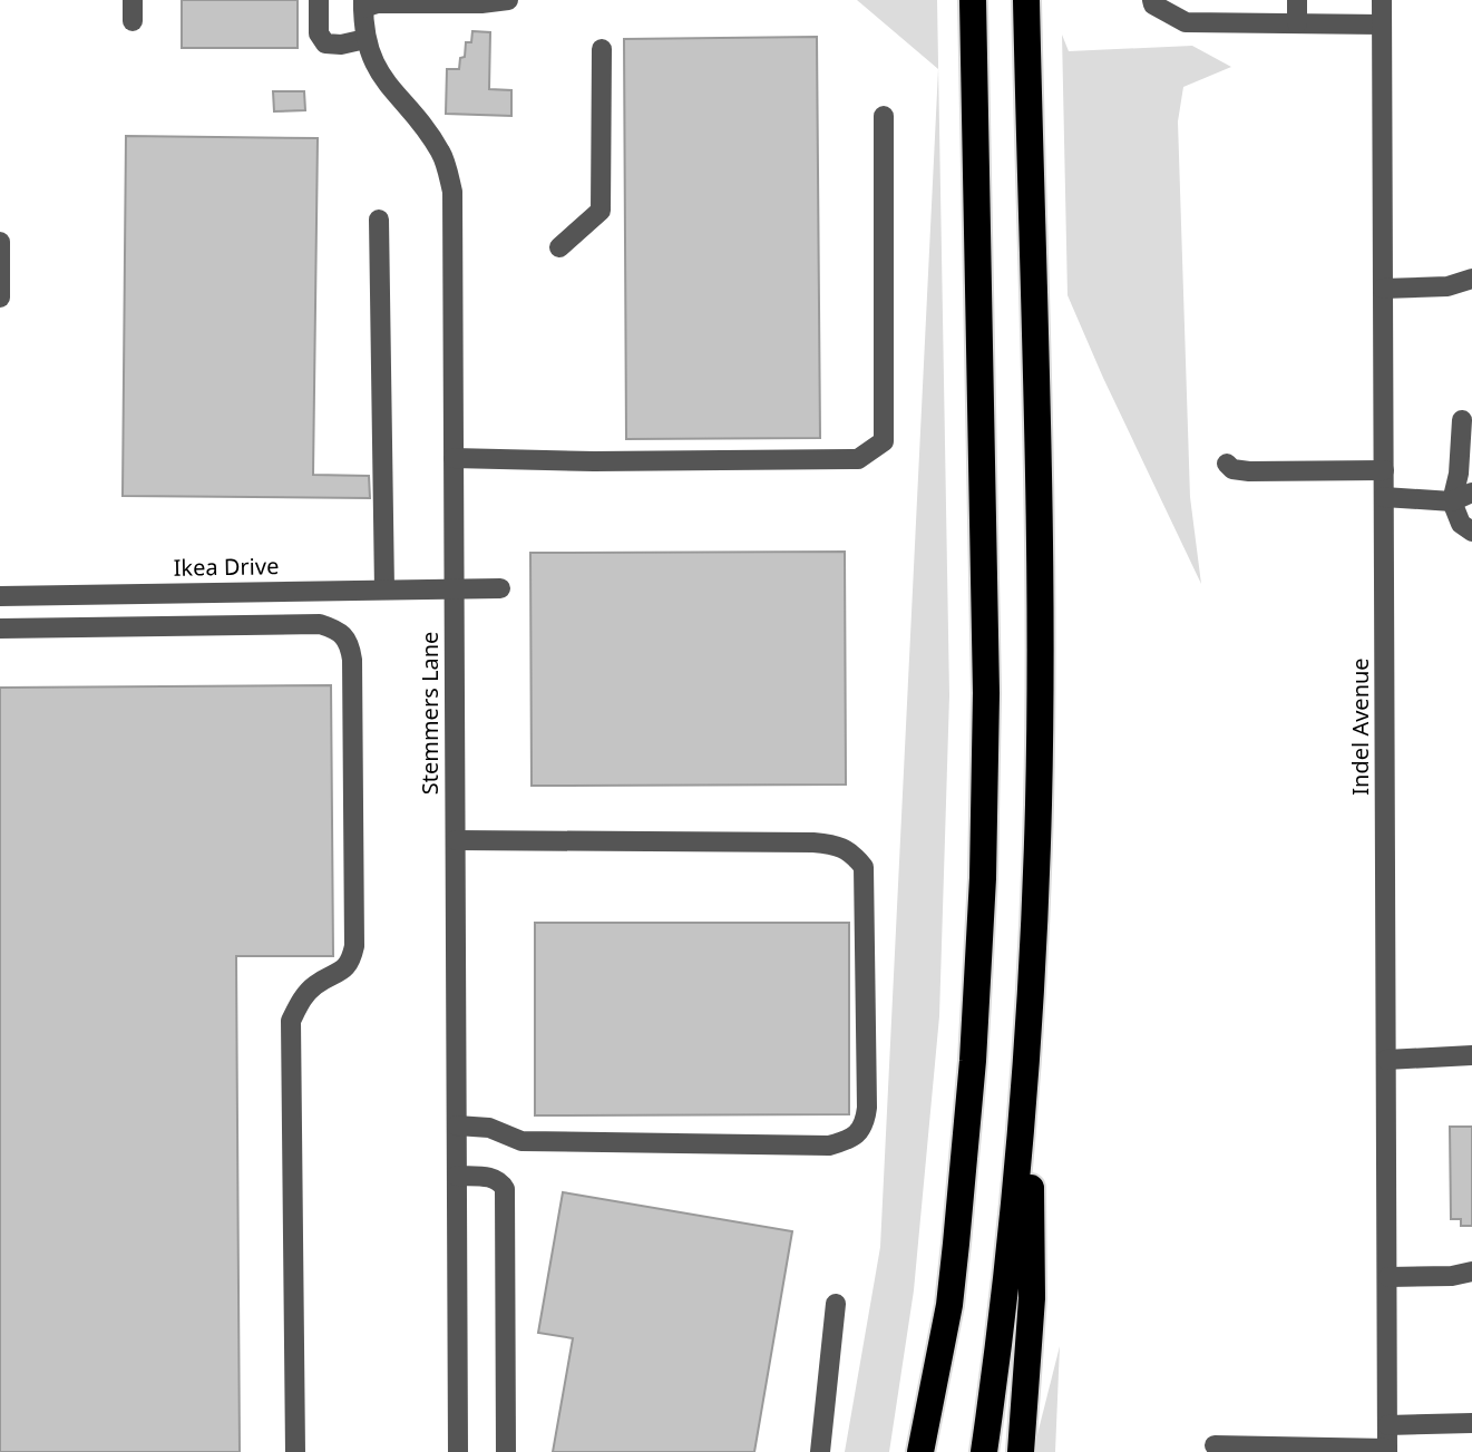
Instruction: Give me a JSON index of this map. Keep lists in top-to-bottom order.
{
  "streets": {
    "street": ["Ikea Drive", "Stemmers Lane", "Indel Avenue"]
  },
  "crossings": [
    ["Ikea Drive", "Stemmers Lane"]
  ]
}
